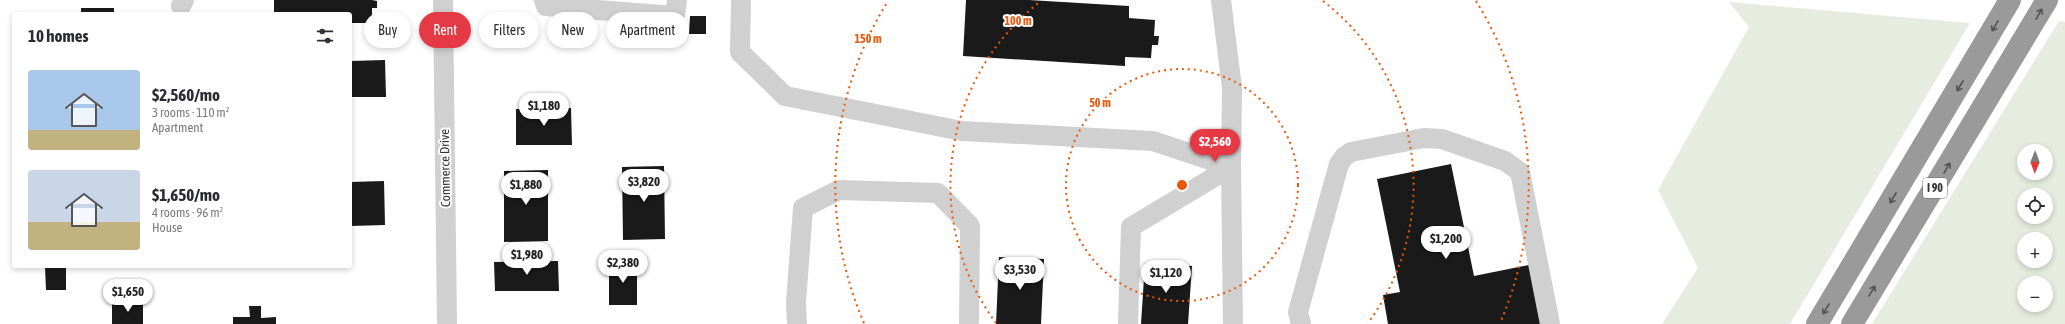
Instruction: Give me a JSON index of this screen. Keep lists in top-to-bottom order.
{
  "streets": {
    "highway": ["I 90"],
    "street": ["Commerce Drive"]
  },
  "north": "bottom",
  "page": {
    "chip": [
      "Buy",
      "Rent",
      "Filters",
      "New",
      "Apartment"
    ],
    "heading": "10 homes",
    "list": [
      {
        "name": "$2,560/mo",
        "note": "3 rooms · 110 m² · Apartment"
      },
      {
        "name": "$1,650/mo",
        "note": "4 rooms · 96 m² · House"
      }
    ],
    "price": [
      "$1,180",
      "$2,560",
      "$3,820",
      "$1,880",
      "$1,200",
      "$1,980",
      "$2,380",
      "$3,530",
      "$1,120",
      "$1,650"
    ],
    "map_buttons": ["+", "−"]
  },
  "rings": ["100 m", "150 m", "50 m"]
}
